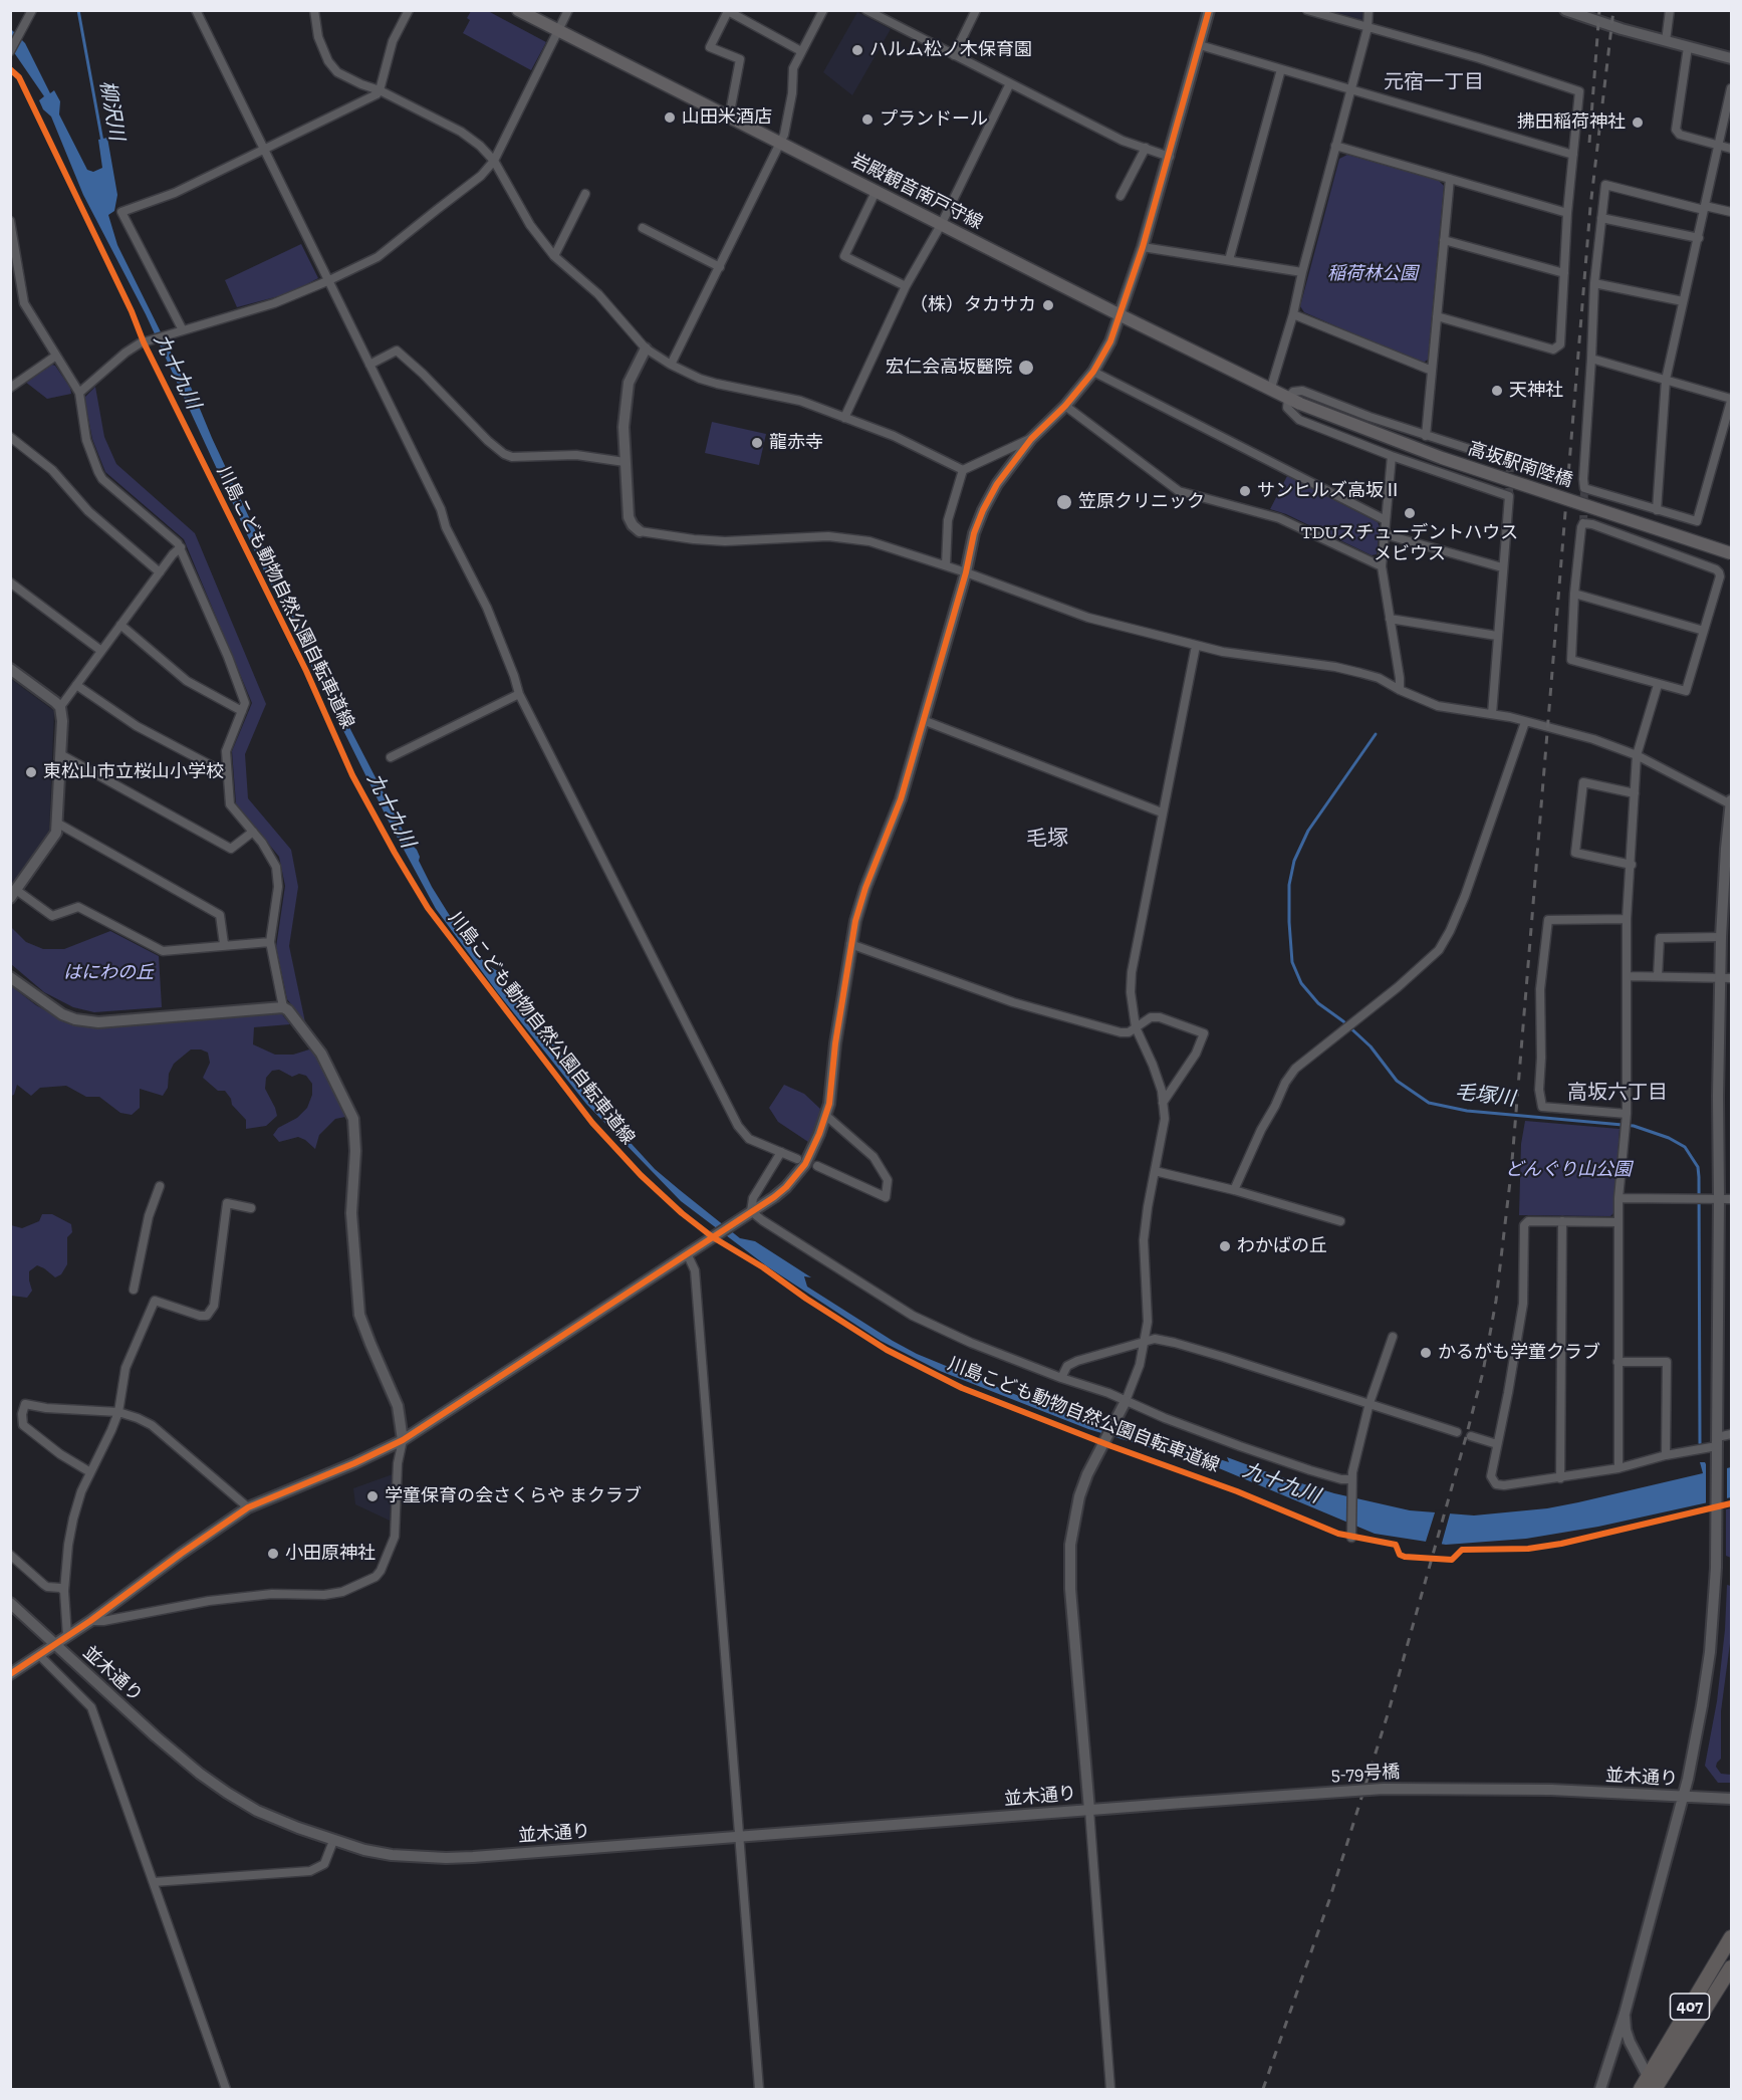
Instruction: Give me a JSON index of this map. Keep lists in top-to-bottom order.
{
  "streets": {
    "highway": ["407"],
    "main road": ["岩殿観音南戸守線", "高坂駅南陸橋"],
    "street": ["並木通り", "5-79号橋"],
    "cycle path": ["川島こども動物自然公園自転車道線"]
  },
  "crossings": [
    ["岩殿観音南戸守線", "高坂駅南陸橋"],
    ["並木通り", "5-79号橋"]
  ],
  "districts": ["元宿一丁目", "毛塚", "高坂六丁目"],
  "water": ["柳沢川", "九十九川", "毛塚川"],
  "parks": ["稲荷林公園", "はにわの丘", "どんぐり山公園"],
  "places": [
    "ハルム松ノ木保育園",
    "山田米酒店",
    "プランドール",
    "拂田稲荷神社",
    "（株）タカサカ",
    "宏仁会高坂醫院",
    "天神社",
    "龍赤寺",
    "サンヒルズ高坂Ⅱ",
    "笠原クリニック",
    "TDUスチューデントハウス メビウス",
    "東松山市立桜山小学校",
    "わかばの丘",
    "かるがも学童クラブ",
    "学童保育の会さくらや まクラブ",
    "小田原神社"
  ]
}
